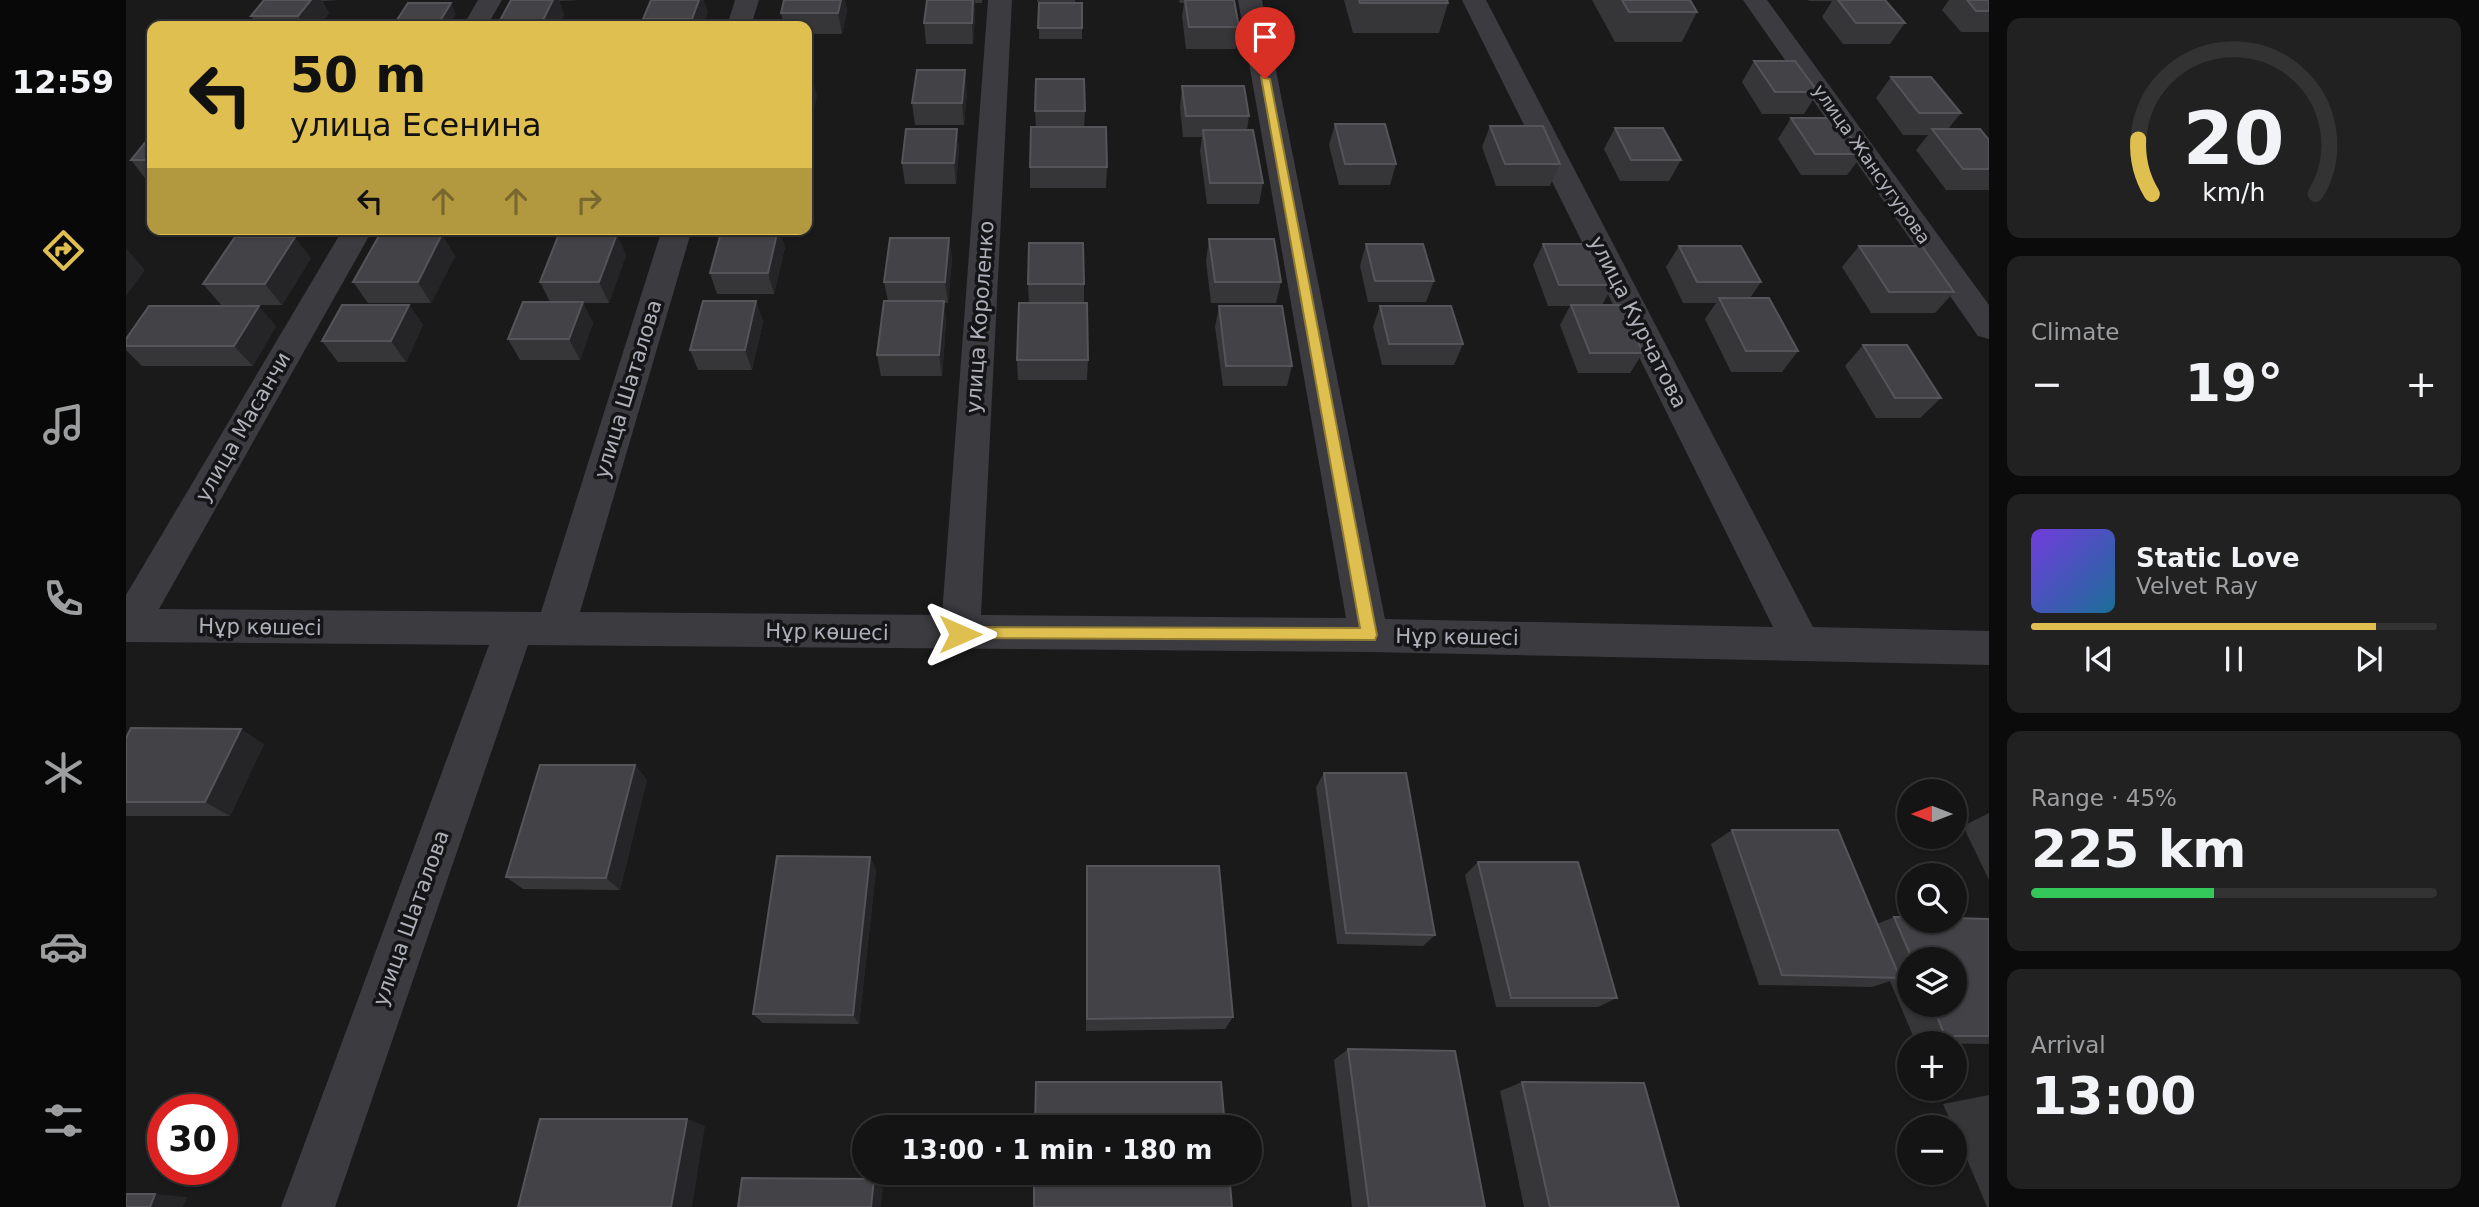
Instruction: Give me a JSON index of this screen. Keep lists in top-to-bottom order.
{
  "streets": {
    "street": [
      "улица Жансугурова",
      "улица Короленко",
      "улица Курчатова",
      "улица Шаталова",
      "улица Масанчи",
      "Нұр көшесі"
    ]
  },
  "crossings": [
    ["улица Короленко", "Нұр көшесі"],
    ["улица Курчатова", "Нұр көшесі"],
    ["улица Шаталова", "Нұр көшесі"],
    ["улица Масанчи", "Нұр көшесі"]
  ],
  "north": "left",
  "page": {
    "tabs": "12:59",
    "turn": ["50 m", "улица Есенина"],
    "tile": [
      "Climate",
      ["Range · 45%", "225 km"],
      ["Arrival", "13:00"]
    ],
    "heat": ["−", "19°", "+"],
    "song": ["Static Love", "Velvet Ray"],
    "map_buttons": ["+", "−"],
    "limit": "30",
    "trip": "13:00 · 1 min · 180 m",
    "gauge": ["20", "km/h"]
  }
}
